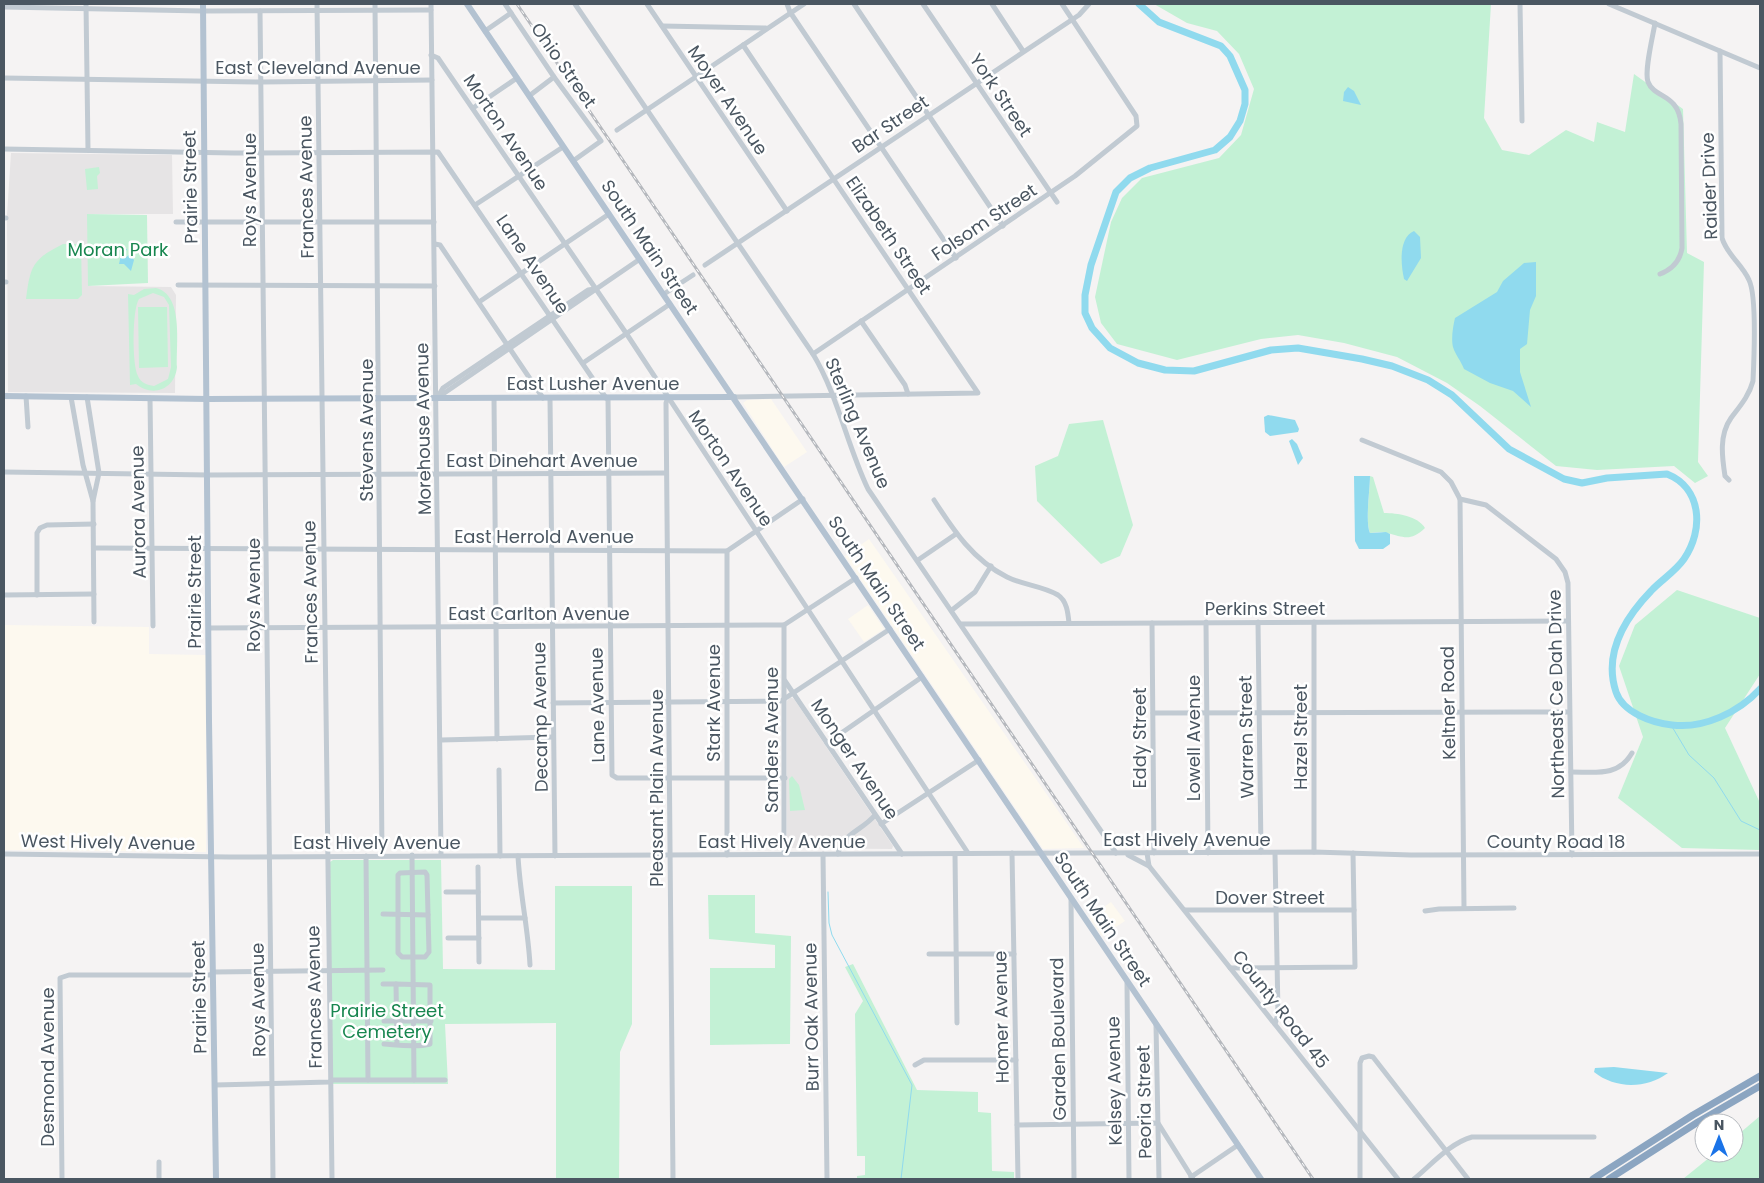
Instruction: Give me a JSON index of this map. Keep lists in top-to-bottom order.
{
  "streets": {
    "main road": ["Prairie Street", "South Main Street", "East Lusher Avenue"],
    "street": [
      "Ohio Street",
      "East Cleveland Avenue",
      "York Street",
      "Moyer Avenue",
      "Bar Street",
      "Morton Avenue",
      "Raider Drive",
      "Frances Avenue",
      "Roys Avenue",
      "Folsom Street",
      "Elizabeth Street",
      "Lane Avenue",
      "Sterling Avenue",
      "Morehouse Avenue",
      "Stevens Avenue",
      "East Dinehart Avenue",
      "Aurora Avenue",
      "East Herrold Avenue",
      "Perkins Street",
      "East Carlton Avenue",
      "Northeast Ce Dah Drive",
      "Stark Avenue",
      "Keltner Road",
      "Decamp Avenue",
      "Warren Street",
      "Hazel Street",
      "Eddy Street",
      "Lowell Avenue",
      "Sanders Avenue",
      "Monger Avenue",
      "Pleasant Plain Avenue",
      "East Hively Avenue",
      "County Road 18",
      "West Hively Avenue",
      "Dover Street",
      "County Road 45",
      "Burr Oak Avenue",
      "Homer Avenue",
      "Garden Boulevard",
      "Desmond Avenue",
      "Kelsey Avenue",
      "Peoria Street"
    ]
  },
  "crossings": [
    ["Ohio Street", "South Main Street"],
    ["East Cleveland Avenue", "Prairie Street"],
    ["East Cleveland Avenue", "Frances Avenue"],
    ["East Cleveland Avenue", "Roys Avenue"],
    ["East Cleveland Avenue", "Morehouse Avenue"],
    ["East Cleveland Avenue", "Stevens Avenue"],
    ["York Street", "Bar Street"],
    ["York Street", "Folsom Street"],
    ["Moyer Avenue", "Bar Street"],
    ["Bar Street", "Folsom Street"],
    ["Bar Street", "Elizabeth Street"],
    ["Bar Street", "Sterling Avenue"],
    ["Morton Avenue", "East Lusher Avenue"],
    ["Morton Avenue", "Morehouse Avenue"],
    ["Morton Avenue", "Pleasant Plain Avenue"],
    ["Morton Avenue", "East Hively Avenue"],
    ["Prairie Street", "East Lusher Avenue"],
    ["Prairie Street", "East Dinehart Avenue"],
    ["Prairie Street", "East Herrold Avenue"],
    ["Prairie Street", "East Carlton Avenue"],
    ["Prairie Street", "East Hively Avenue"],
    ["Prairie Street", "West Hively Avenue"],
    ["Prairie Street", "Desmond Avenue"],
    ["Frances Avenue", "East Lusher Avenue"],
    ["Frances Avenue", "East Dinehart Avenue"],
    ["Frances Avenue", "East Herrold Avenue"],
    ["Frances Avenue", "East Carlton Avenue"],
    ["Frances Avenue", "East Hively Avenue"],
    ["Frances Avenue", "Desmond Avenue"],
    ["Roys Avenue", "East Lusher Avenue"],
    ["Roys Avenue", "East Dinehart Avenue"],
    ["Roys Avenue", "East Herrold Avenue"],
    ["Roys Avenue", "East Carlton Avenue"],
    ["Roys Avenue", "East Hively Avenue"],
    ["Roys Avenue", "Desmond Avenue"],
    ["Folsom Street", "Elizabeth Street"],
    ["Folsom Street", "Sterling Avenue"],
    ["Elizabeth Street", "East Lusher Avenue"],
    ["South Main Street", "East Lusher Avenue"],
    ["South Main Street", "East Hively Avenue"],
    ["South Main Street", "Garden Boulevard"],
    ["South Main Street", "Kelsey Avenue"],
    ["South Main Street", "Peoria Street"],
    ["Lane Avenue", "East Lusher Avenue"],
    ["Lane Avenue", "Morehouse Avenue"],
    ["Lane Avenue", "East Dinehart Avenue"],
    ["Lane Avenue", "East Herrold Avenue"],
    ["Lane Avenue", "East Carlton Avenue"],
    ["Lane Avenue", "Pleasant Plain Avenue"],
    ["East Lusher Avenue", "Sterling Avenue"],
    ["East Lusher Avenue", "Morehouse Avenue"],
    ["East Lusher Avenue", "Stevens Avenue"],
    ["East Lusher Avenue", "Aurora Avenue"],
    ["East Lusher Avenue", "Decamp Avenue"],
    ["East Lusher Avenue", "Pleasant Plain Avenue"],
    ["Sterling Avenue", "Perkins Street"],
    ["Sterling Avenue", "East Hively Avenue"],
    ["Morehouse Avenue", "East Dinehart Avenue"],
    ["Morehouse Avenue", "East Herrold Avenue"],
    ["Morehouse Avenue", "East Carlton Avenue"],
    ["Morehouse Avenue", "East Hively Avenue"],
    ["Stevens Avenue", "East Dinehart Avenue"],
    ["Stevens Avenue", "East Herrold Avenue"],
    ["Stevens Avenue", "East Carlton Avenue"],
    ["Stevens Avenue", "East Hively Avenue"],
    ["East Dinehart Avenue", "Aurora Avenue"],
    ["East Dinehart Avenue", "Decamp Avenue"],
    ["East Dinehart Avenue", "Pleasant Plain Avenue"],
    ["Aurora Avenue", "East Herrold Avenue"],
    ["East Herrold Avenue", "Stark Avenue"],
    ["East Herrold Avenue", "Decamp Avenue"],
    ["East Herrold Avenue", "Pleasant Plain Avenue"],
    ["Perkins Street", "Northeast Ce Dah Drive"],
    ["Perkins Street", "Keltner Road"],
    ["Perkins Street", "Warren Street"],
    ["Perkins Street", "Hazel Street"],
    ["Perkins Street", "Eddy Street"],
    ["Perkins Street", "Lowell Avenue"],
    ["East Carlton Avenue", "Stark Avenue"],
    ["East Carlton Avenue", "Decamp Avenue"],
    ["East Carlton Avenue", "Sanders Avenue"],
    ["East Carlton Avenue", "Pleasant Plain Avenue"],
    ["Northeast Ce Dah Drive", "Keltner Road"],
    ["Northeast Ce Dah Drive", "County Road 18"],
    ["Stark Avenue", "East Hively Avenue"],
    ["Keltner Road", "County Road 18"],
    ["Decamp Avenue", "East Hively Avenue"],
    ["Warren Street", "East Hively Avenue"],
    ["Hazel Street", "East Hively Avenue"],
    ["Eddy Street", "East Hively Avenue"],
    ["Lowell Avenue", "East Hively Avenue"],
    ["Sanders Avenue", "Monger Avenue"],
    ["Sanders Avenue", "East Hively Avenue"],
    ["Monger Avenue", "East Hively Avenue"],
    ["Pleasant Plain Avenue", "East Hively Avenue"],
    ["East Hively Avenue", "County Road 18"],
    ["East Hively Avenue", "West Hively Avenue"],
    ["East Hively Avenue", "Burr Oak Avenue"],
    ["East Hively Avenue", "Homer Avenue"],
    ["Dover Street", "County Road 45"]
  ],
  "parks": ["Moran Park", "Prairie Street Cemetery"],
  "north": "top"
}
